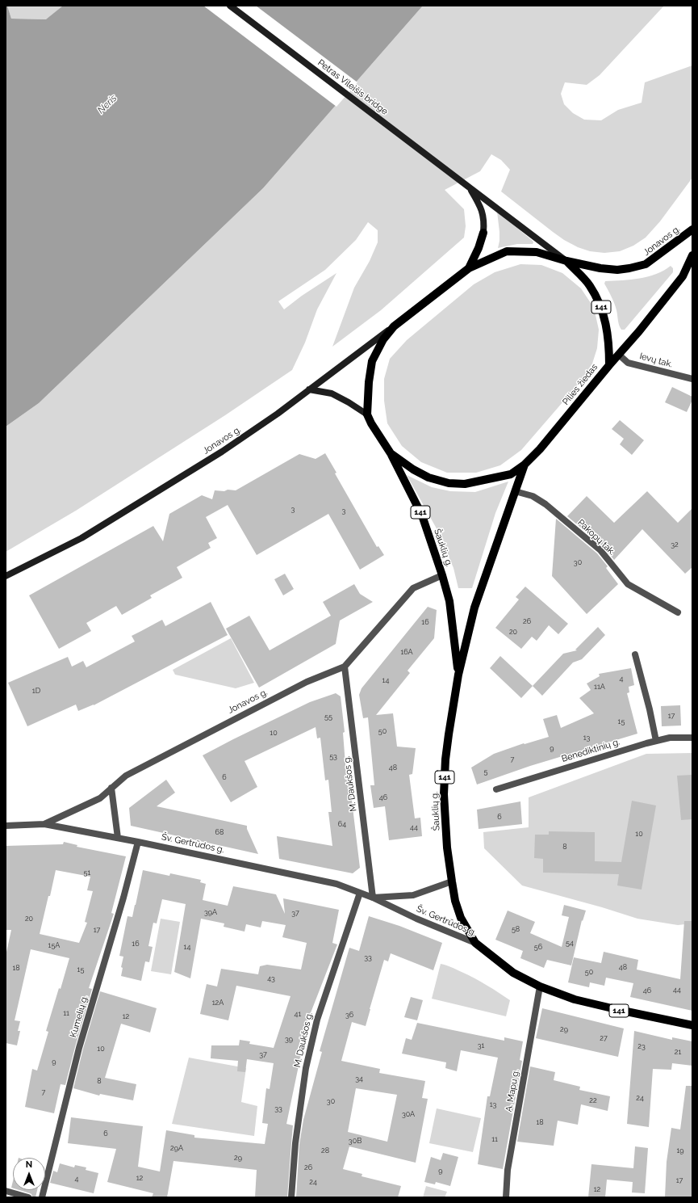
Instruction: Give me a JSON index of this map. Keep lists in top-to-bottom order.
{
  "streets": {
    "main road": [
      "Jonavos g.",
      "141",
      "Pilies žiedas",
      "Šauklių g.",
      "Šv. Gertrūdos g."
    ],
    "street": [
      "Petras Vileišis bridge",
      "Ievų tak.",
      "Pakopų tak.",
      "Benediktinių g.",
      "M. Daukšos g.",
      "Kumelių g.",
      "A. Mapu g."
    ]
  },
  "crossings": [
    ["Petras Vileišis bridge", "141"],
    ["Jonavos g.", "141"],
    ["Jonavos g.", "Pilies žiedas"],
    ["Jonavos g.", "Šauklių g."],
    ["Jonavos g.", "M. Daukšos g."],
    ["Jonavos g.", "Šv. Gertrūdos g."],
    ["141", "Pilies žiedas"],
    ["141", "Pakopų tak."],
    ["141", "Šauklių g."],
    ["Pilies žiedas", "Šauklių g."],
    ["Pakopų tak.", "Šauklių g."],
    ["Šauklių g.", "Šv. Gertrūdos g."],
    ["M. Daukšos g.", "Šv. Gertrūdos g."],
    ["Šv. Gertrūdos g.", "Kumelių g."],
    ["Šv. Gertrūdos g.", "A. Mapu g."]
  ],
  "water": ["Neris"],
  "house_numbers": [
    "3",
    "3",
    "32",
    "30",
    "26",
    "16",
    "20",
    "16A",
    "4",
    "14",
    "11A",
    "1D",
    "17",
    "55",
    "15",
    "50",
    "10",
    "13",
    "9",
    "53",
    "7",
    "48",
    "5",
    "6",
    "46",
    "6",
    "64",
    "44",
    "68",
    "10",
    "8",
    "51",
    "39A",
    "37",
    "20",
    "58",
    "17",
    "54",
    "16",
    "15A",
    "14",
    "56",
    "33",
    "48",
    "18",
    "15",
    "50",
    "43",
    "44",
    "46",
    "12A",
    "11",
    "41",
    "36",
    "12",
    "29",
    "27",
    "39",
    "31",
    "23",
    "10",
    "21",
    "37",
    "9",
    "34",
    "8",
    "7",
    "24",
    "22",
    "30",
    "13",
    "33",
    "30A",
    "18",
    "6",
    "11",
    "30B",
    "29A",
    "28",
    "19",
    "29",
    "26",
    "9",
    "12",
    "4",
    "17",
    "24",
    "12"
  ],
  "north": "top"
}
